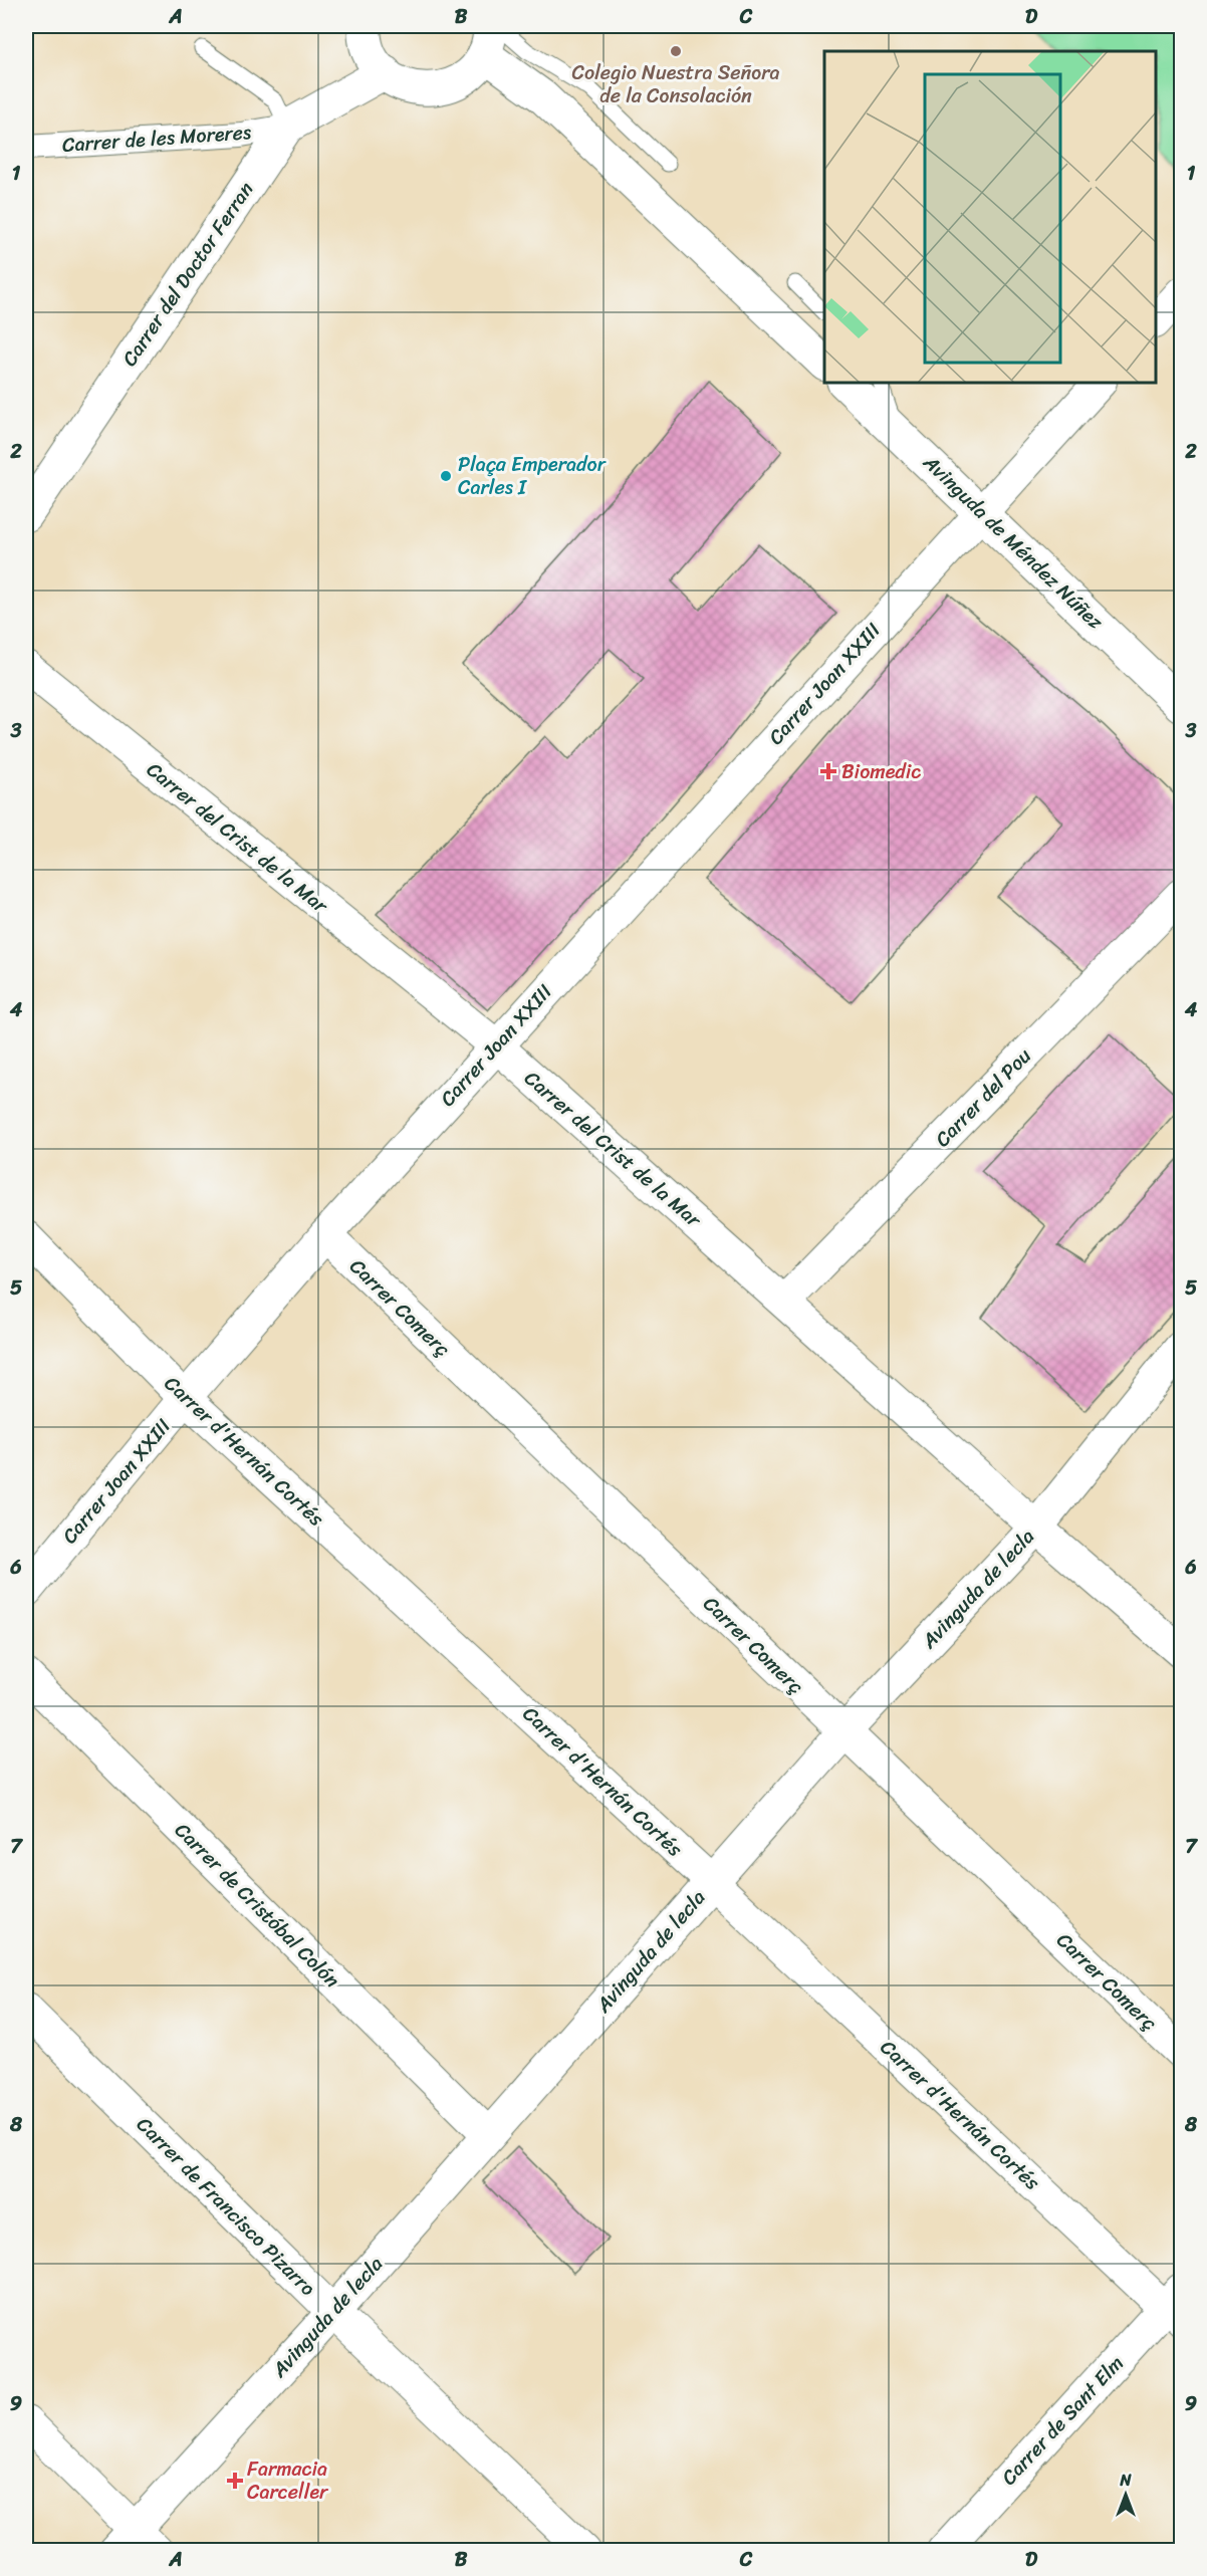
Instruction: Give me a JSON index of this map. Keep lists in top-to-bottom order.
{
  "streets": {
    "street": [
      "Carrer de les Moreres",
      "Carrer del Doctor Ferran",
      "Avinguda de Méndez Núñez",
      "Carrer Joan XXIII",
      "Carrer del Crist de la Mar",
      "Carrer del Pou",
      "Carrer Comerç",
      "Carrer d'Hernán Cortés",
      "Avinguda de lecla",
      "Carrer de Cristóbal Colón",
      "Carrer de Francisco Pizarro",
      "Carrer de Sant Elm"
    ]
  },
  "crossings": [
    ["Carrer de les Moreres", "Carrer del Doctor Ferran"],
    ["Avinguda de Méndez Núñez", "Carrer Joan XXIII"],
    ["Carrer Joan XXIII", "Carrer del Crist de la Mar"],
    ["Carrer Joan XXIII", "Carrer Comerç"],
    ["Carrer Joan XXIII", "Carrer d'Hernán Cortés"],
    ["Carrer del Crist de la Mar", "Carrer del Pou"],
    ["Carrer del Crist de la Mar", "Avinguda de lecla"],
    ["Carrer Comerç", "Avinguda de lecla"],
    ["Carrer d'Hernán Cortés", "Avinguda de lecla"],
    ["Carrer d'Hernán Cortés", "Carrer de Sant Elm"],
    ["Avinguda de lecla", "Carrer de Cristóbal Colón"],
    ["Avinguda de lecla", "Carrer de Francisco Pizarro"]
  ],
  "places": {
    "other": ["Colegio Nuestra Señora de la Consolación", "Plaça Emperador Carles I"],
    "health": ["Biomedic", "Farmacia Carceller"]
  },
  "north": "top",
  "grid": {
    "columns": [
      "A",
      "B",
      "C",
      "D"
    ],
    "rows": [
      "1",
      "2",
      "3",
      "4",
      "5",
      "6",
      "7",
      "8",
      "9"
    ]
  }
}
